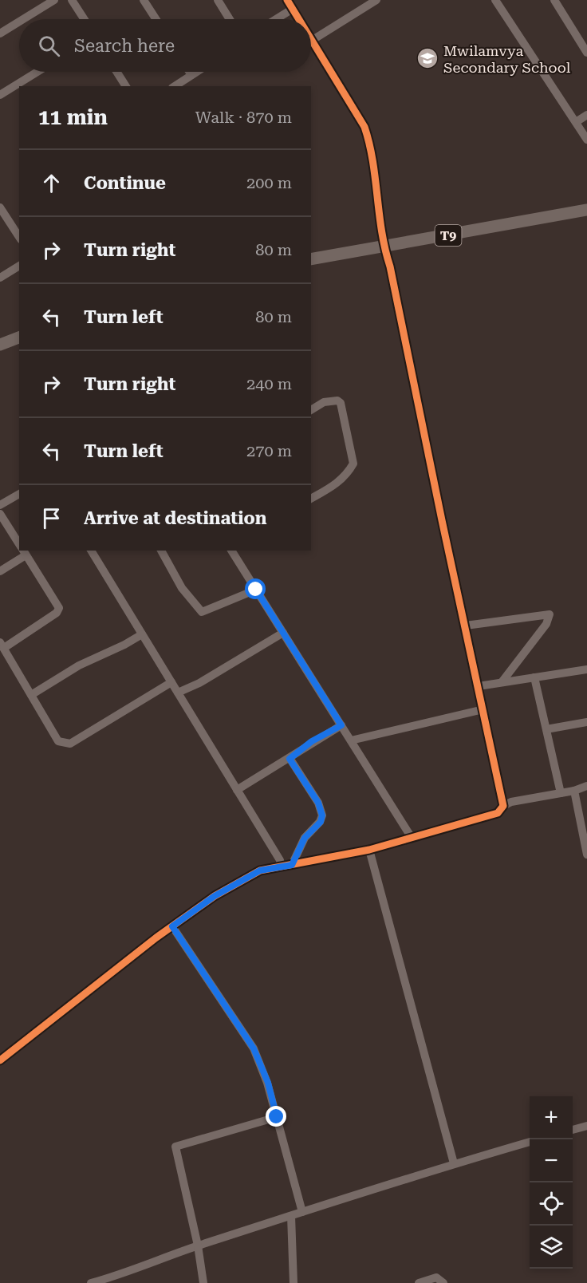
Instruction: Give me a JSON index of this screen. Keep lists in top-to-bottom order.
{
  "streets": {
    "highway": ["T9"]
  },
  "places": {
    "school or university": ["Mwilamvya Secondary School"]
  },
  "page": {
    "search": "Search here",
    "heading": ["11 min", "Walk · 870 m"],
    "list": [
      ["Continue", "200 m"],
      ["Turn right", "80 m"],
      ["Turn left", "80 m"],
      ["Turn right", "240 m"],
      ["Turn left", "270 m"],
      "Arrive at destination"
    ],
    "map_buttons": ["+", "−"]
  }
}
